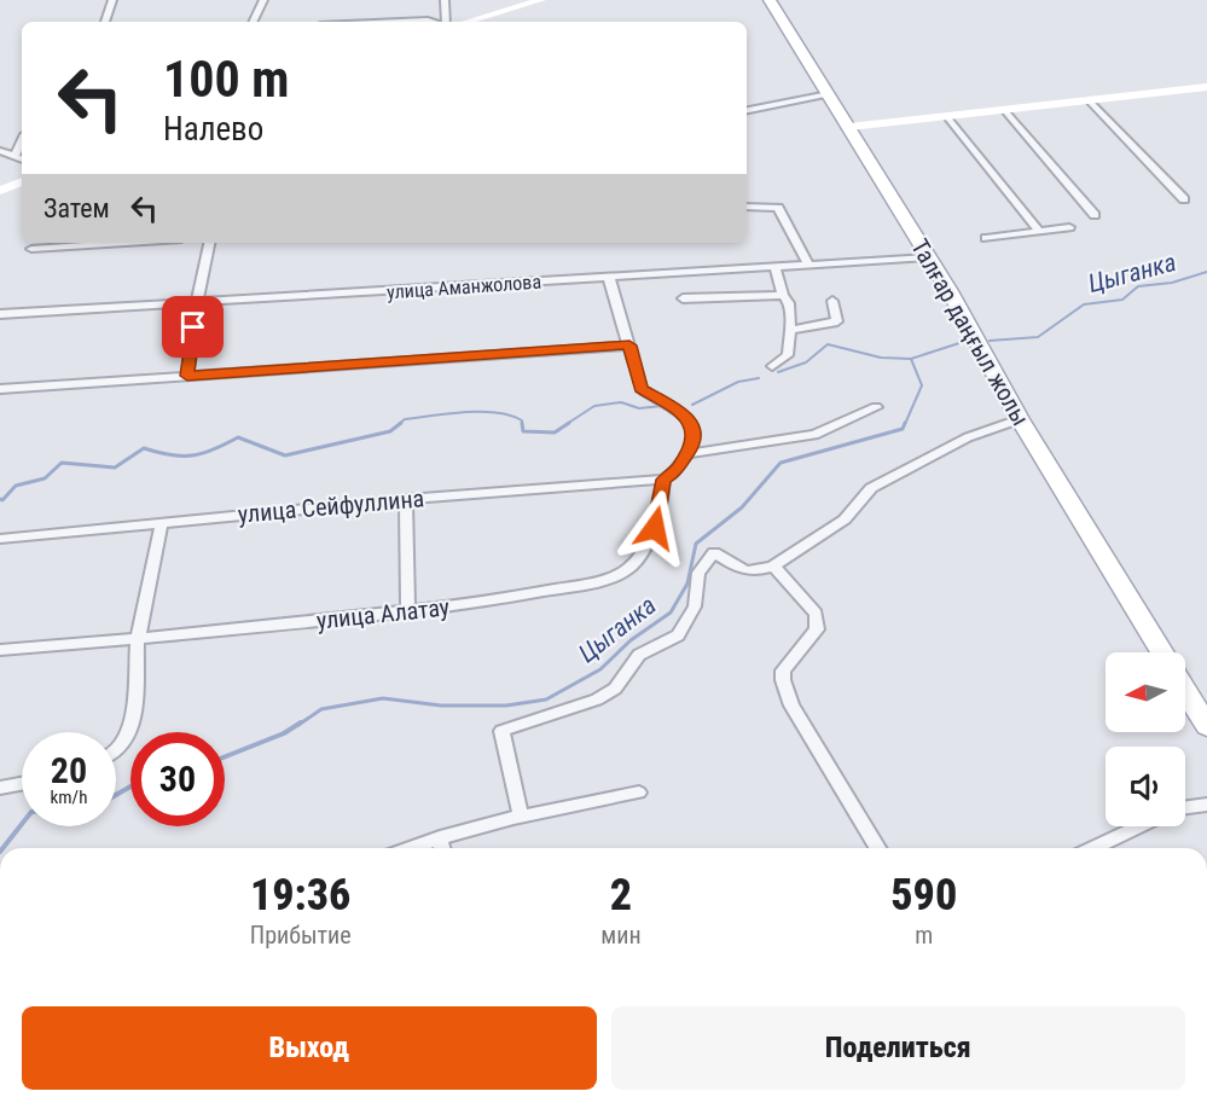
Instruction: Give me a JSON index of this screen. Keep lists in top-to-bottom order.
{
  "streets": {
    "main road": ["Талғар даңғыл жолы"],
    "street": ["улица Аманжолова", "улица Сейфуллина", "улица Алатау"]
  },
  "crossings": [
    ["улица Аманжолова", "Талғар даңғыл жолы"],
    ["улица Сейфуллина", "улица Алатау"]
  ],
  "water": ["Цыганка"],
  "north": "left",
  "page": {
    "turn": ["100 m", "Налево"],
    "then": "Затем",
    "speed": "20 km/h",
    "limit": "30",
    "eta": [
      "19:36",
      "Прибытие",
      "2",
      "мин",
      "590",
      "m"
    ],
    "buttons": ["Выход", "Поделиться"]
  }
}
